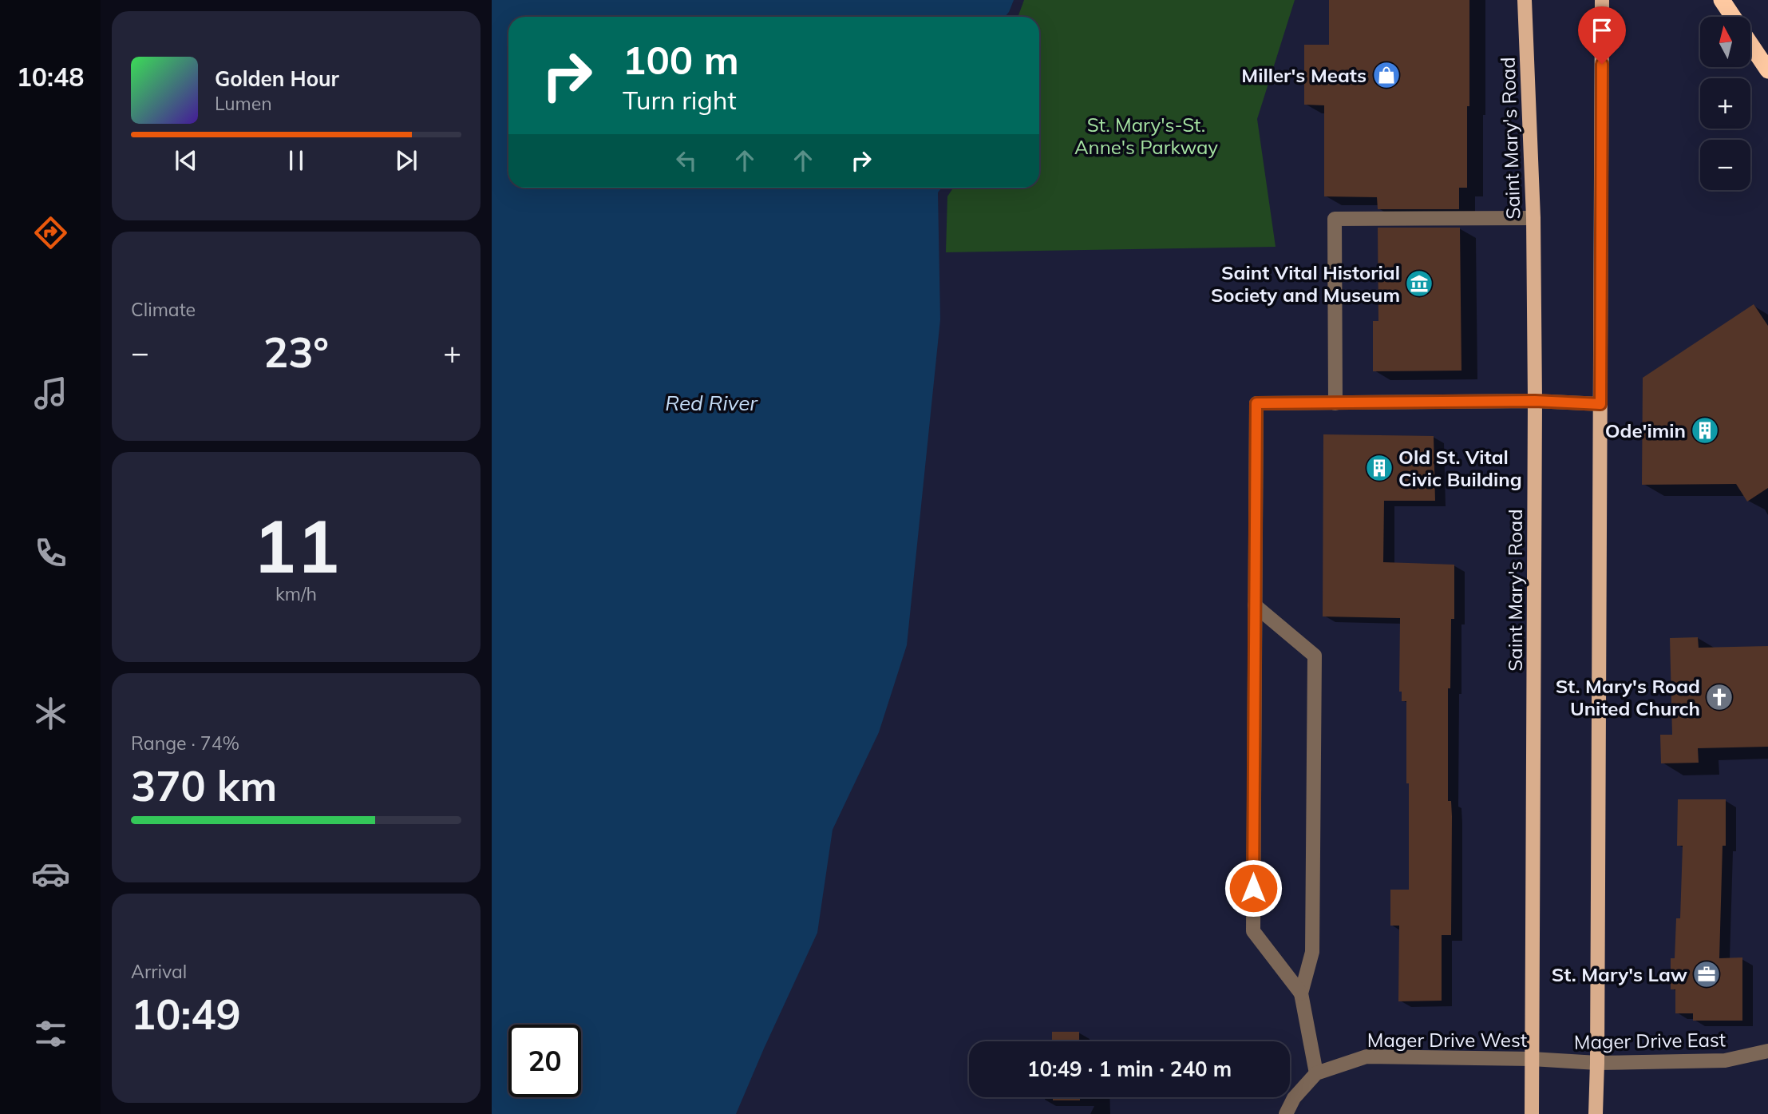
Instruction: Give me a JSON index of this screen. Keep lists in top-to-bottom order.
{
  "streets": {
    "main road": ["Saint Mary's Road"],
    "street": ["Mager Drive West", "Mager Drive East"]
  },
  "crossings": [
    ["Saint Mary's Road", "Mager Drive West"],
    ["Mager Drive West", "Mager Drive East"]
  ],
  "water": ["Red River"],
  "parks": ["St. Mary's-St. Anne's Parkway"],
  "places": {
    "shop": ["Miller's Meats"],
    "museum": ["Saint Vital Historial Society and Museum"],
    "building": ["Ode'imin", "Old St. Vital Civic Building"],
    "church": ["St. Mary's Road United Church"],
    "office": ["St. Mary's Law"]
  },
  "north": "top",
  "page": {
    "tabs": "10:48",
    "map_buttons": ["+", "−"],
    "turn": ["100 m", "Turn right"],
    "song": ["Golden Hour", "Lumen"],
    "tile": [
      "Climate",
      ["11", "km/h"],
      ["Range · 74%", "370 km"],
      ["Arrival", "10:49"]
    ],
    "heat": ["−", "23°", "+"],
    "limit": "20",
    "trip": "10:49 · 1 min · 240 m"
  }
}
